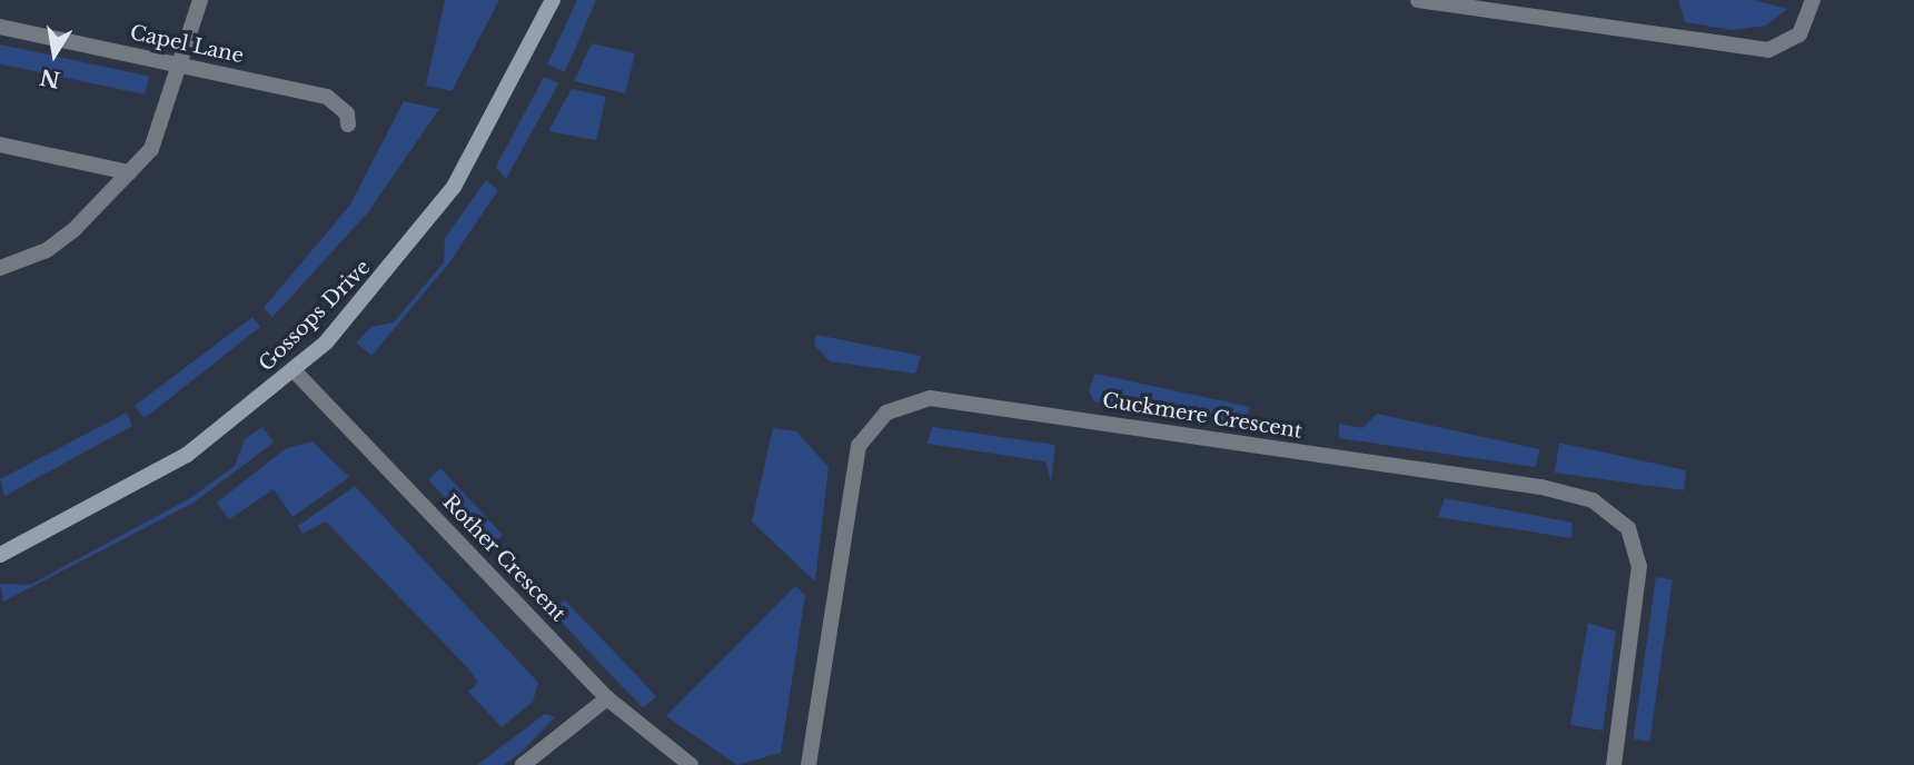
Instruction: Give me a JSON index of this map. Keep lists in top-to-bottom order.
{
  "streets": {
    "street": [
      "Capel Lane",
      "Gossops Drive",
      "Cuckmere Crescent",
      "Rother Crescent"
    ]
  },
  "crossings": [
    ["Gossops Drive", "Rother Crescent"]
  ],
  "north": "bottom"
}
